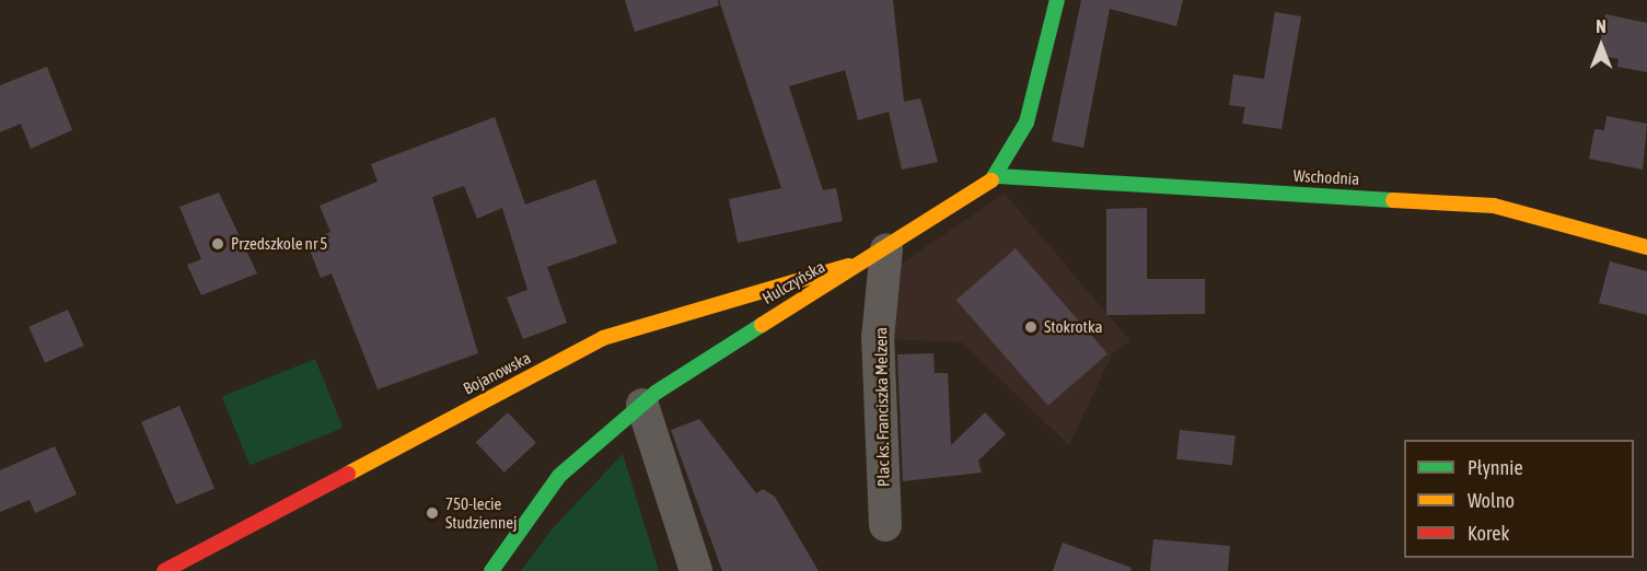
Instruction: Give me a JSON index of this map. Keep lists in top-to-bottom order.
{
  "streets": {
    "street": [
      "Wschodnia",
      "Hulczyńska",
      "Bojanowska",
      "Plac ks. Franciszka Melzera"
    ]
  },
  "crossings": [
    ["Wschodnia", "Hulczyńska"],
    ["Hulczyńska", "Bojanowska"],
    ["Hulczyńska", "Plac ks. Franciszka Melzera"],
    ["Bojanowska", "Plac ks. Franciszka Melzera"]
  ],
  "places": ["Przedszkole nr 5", "Stokrotka", "750-lecie Studziennej"],
  "legend": ["Płynnie", "Wolno", "Korek"],
  "north": "top"
}
